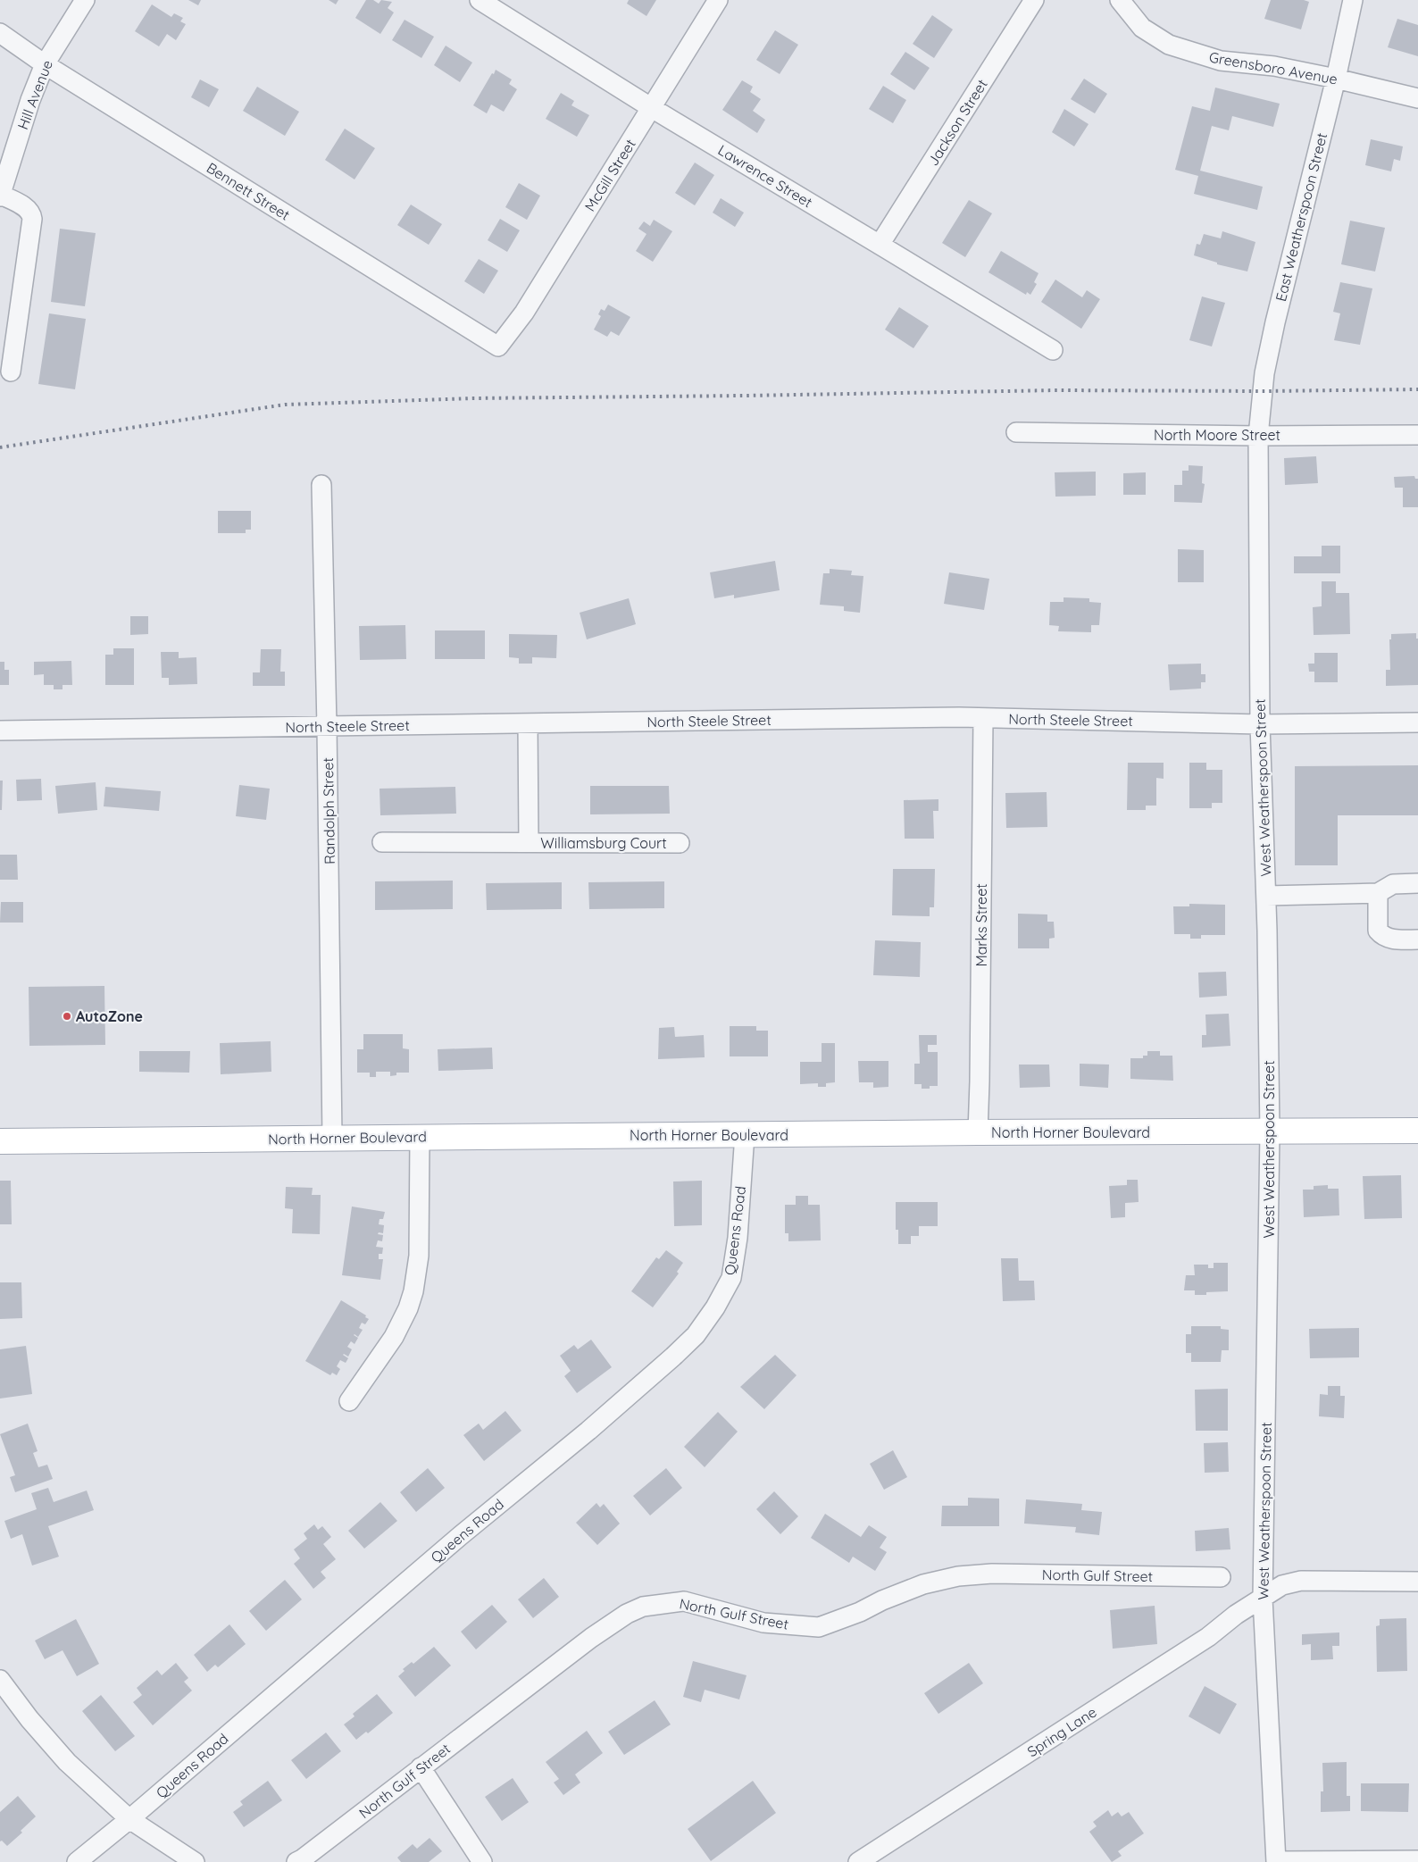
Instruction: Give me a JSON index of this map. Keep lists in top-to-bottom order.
{
  "streets": {
    "main road": ["North Horner Boulevard"],
    "street": [
      "Greensboro Avenue",
      "Hill Avenue",
      "Jackson Street",
      "McGill Street",
      "Lawrence Street",
      "Bennett Street",
      "East Weatherspoon Street",
      "North Moore Street",
      "North Steele Street",
      "West Weatherspoon Street",
      "Randolph Street",
      "Williamsburg Court",
      "Marks Street",
      "Queens Road",
      "North Gulf Street",
      "Spring Lane"
    ]
  },
  "crossings": [
    ["Greensboro Avenue", "East Weatherspoon Street"],
    ["Hill Avenue", "Bennett Street"],
    ["Jackson Street", "Lawrence Street"],
    ["McGill Street", "Lawrence Street"],
    ["McGill Street", "Bennett Street"],
    ["East Weatherspoon Street", "North Moore Street"],
    ["East Weatherspoon Street", "West Weatherspoon Street"],
    ["North Moore Street", "West Weatherspoon Street"],
    ["North Steele Street", "West Weatherspoon Street"],
    ["North Steele Street", "Randolph Street"],
    ["North Steele Street", "Williamsburg Court"],
    ["North Steele Street", "Marks Street"],
    ["West Weatherspoon Street", "North Horner Boulevard"],
    ["West Weatherspoon Street", "Spring Lane"],
    ["Randolph Street", "North Horner Boulevard"],
    ["Marks Street", "North Horner Boulevard"],
    ["North Horner Boulevard", "Queens Road"]
  ],
  "places": ["AutoZone"]
}
